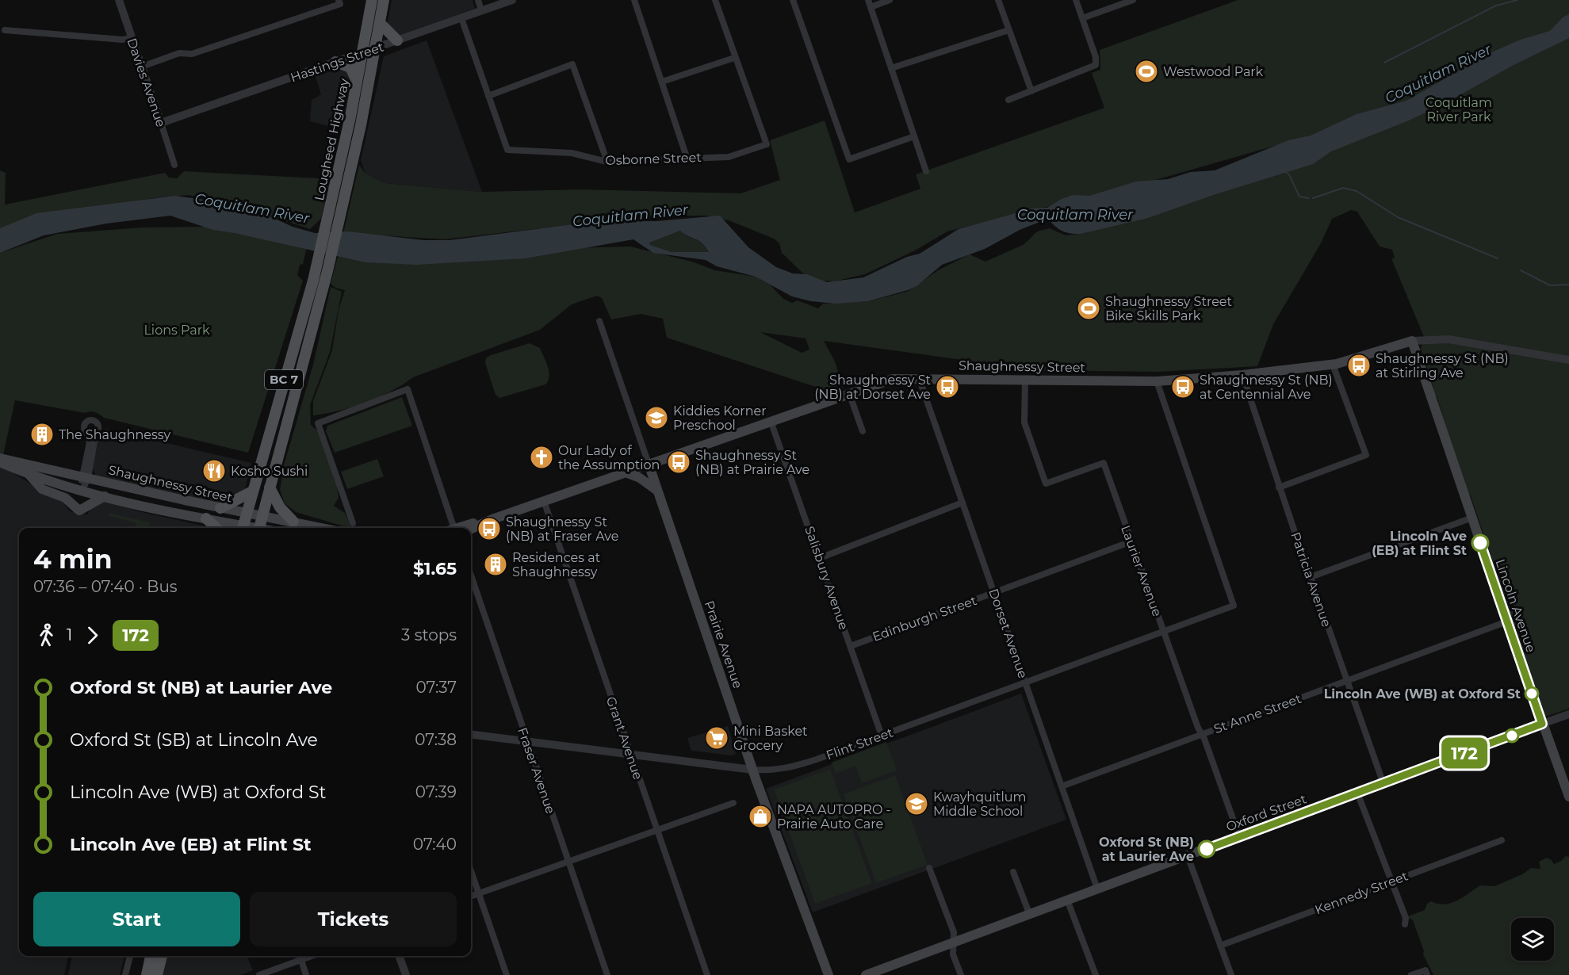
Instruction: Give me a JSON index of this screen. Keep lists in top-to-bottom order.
{
  "streets": {
    "main road": [
      "Lougheed Highway",
      "Shaughnessy Street",
      "BC 7",
      "Lincoln Avenue",
      "Prairie Avenue",
      "Oxford Street"
    ],
    "street": [
      "Hastings Street",
      "Davies Avenue",
      "Osborne Street",
      "Laurier Avenue",
      "Salisbury Avenue",
      "Patricia Avenue",
      "Edinburgh Street",
      "Dorset Avenue",
      "St Anne Street",
      "Grant Avenue",
      "Flint Street",
      "Fraser Avenue",
      "Kennedy Street"
    ]
  },
  "crossings": [
    ["Hastings Street", "Davies Avenue"],
    ["Hastings Street", "Lougheed Highway"],
    ["Hastings Street", "Osborne Street"],
    ["Lougheed Highway", "Shaughnessy Street"],
    ["Shaughnessy Street", "Laurier Avenue"],
    ["Shaughnessy Street", "Salisbury Avenue"],
    ["Shaughnessy Street", "Patricia Avenue"],
    ["Shaughnessy Street", "Lincoln Avenue"],
    ["Shaughnessy Street", "Dorset Avenue"],
    ["Shaughnessy Street", "Prairie Avenue"],
    ["Shaughnessy Street", "Grant Avenue"],
    ["Shaughnessy Street", "Flint Street"],
    ["Laurier Avenue", "Edinburgh Street"],
    ["Laurier Avenue", "St Anne Street"],
    ["Laurier Avenue", "Flint Street"],
    ["Laurier Avenue", "Oxford Street"],
    ["Salisbury Avenue", "Edinburgh Street"],
    ["Salisbury Avenue", "Flint Street"],
    ["Patricia Avenue", "St Anne Street"],
    ["Patricia Avenue", "Oxford Street"],
    ["Lincoln Avenue", "St Anne Street"],
    ["Lincoln Avenue", "Oxford Street"],
    ["Edinburgh Street", "Dorset Avenue"],
    ["Dorset Avenue", "St Anne Street"],
    ["Dorset Avenue", "Flint Street"],
    ["Dorset Avenue", "Oxford Street"],
    ["Prairie Avenue", "Flint Street"],
    ["Grant Avenue", "Flint Street"],
    ["Flint Street", "Fraser Avenue"]
  ],
  "water": ["Coquitlam River"],
  "parks": ["Coquitlam River Park", "Lions Park"],
  "places": {
    "sports": ["Westwood Park", "Shaughnessy Street Bike Skills Park"],
    "bus stop": [
      "Shaughnessy St (NB) at Stirling Ave",
      "Shaughnessy St (NB) at Dorset Ave",
      "Shaughnessy St (NB) at Centennial Ave",
      "Shaughnessy St (NB) at Prairie Ave",
      "Shaughnessy St (NB) at Fraser Ave"
    ],
    "school or university": ["Kiddies Korner Preschool", "Kwayhquitlum Middle School"],
    "building": ["The Shaughnessy", "Residences at Shaughnessy"],
    "church": ["Our Lady of the Assumption"],
    "restaurant": ["Kosho Sushi"],
    "other": ["Lincoln Ave (EB) at Flint St", "Lincoln Ave (WB) at Oxford St", "Oxford St (NB) at Laurier Ave"],
    "supermarket": ["Mini Basket Grocery"],
    "shop": ["NAPA AUTOPRO - Prairie Auto Care"]
  },
  "lines": ["bus line 172"],
  "page": {
    "on_map": "172",
    "heading": ["4 min", "07:36 – 07:40 · Bus", "$1.65"],
    "legs": ["1", "172", "3 stops"],
    "list": [
      {
        "name": "Oxford St (NB) at Laurier Ave",
        "value": "07:37"
      },
      {
        "name": "Oxford St (SB) at Lincoln Ave",
        "value": "07:38"
      },
      {
        "name": "Lincoln Ave (WB) at Oxford St",
        "value": "07:39"
      },
      {
        "name": "Lincoln Ave (EB) at Flint St",
        "value": "07:40"
      }
    ],
    "buttons": ["Start", "Tickets"]
  }
}
